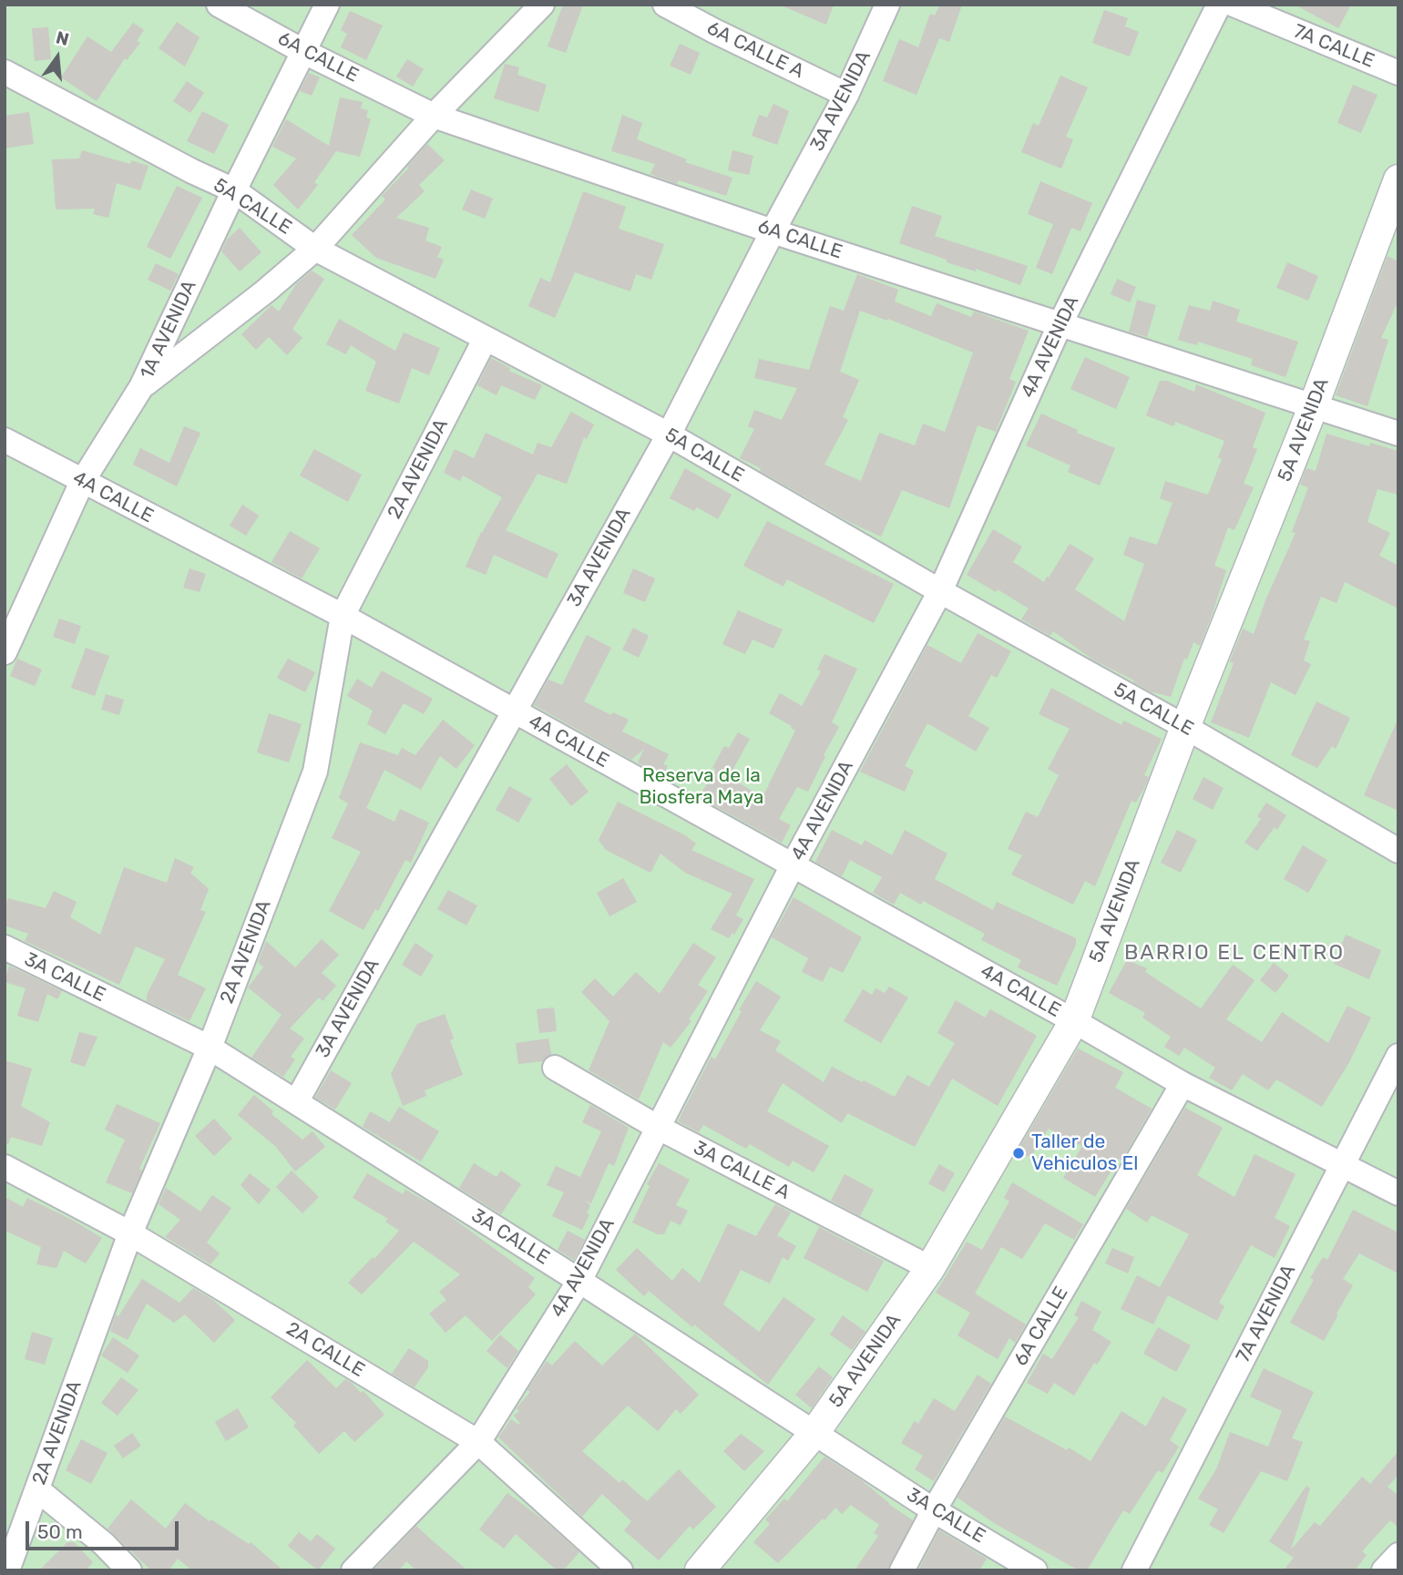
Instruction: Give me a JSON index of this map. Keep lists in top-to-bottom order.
{
  "streets": {
    "street": [
      "7A CALLE",
      "6A CALLE A",
      "6A CALLE",
      "3A AVENIDA",
      "5A CALLE",
      "1A AVENIDA",
      "4A AVENIDA",
      "5A AVENIDA",
      "2A AVENIDA",
      "4A CALLE",
      "3A CALLE",
      "3A CALLE A",
      "7A AVENIDA",
      "2A CALLE"
    ]
  },
  "crossings": [
    ["6A CALLE A", "3A AVENIDA"],
    ["6A CALLE", "3A AVENIDA"],
    ["6A CALLE", "1A AVENIDA"],
    ["6A CALLE", "4A AVENIDA"],
    ["6A CALLE", "5A AVENIDA"],
    ["6A CALLE", "4A CALLE"],
    ["6A CALLE", "3A CALLE"],
    ["3A AVENIDA", "5A CALLE"],
    ["3A AVENIDA", "4A CALLE"],
    ["3A AVENIDA", "3A CALLE"],
    ["5A CALLE", "1A AVENIDA"],
    ["5A CALLE", "4A AVENIDA"],
    ["5A CALLE", "5A AVENIDA"],
    ["5A CALLE", "2A AVENIDA"],
    ["1A AVENIDA", "4A CALLE"],
    ["4A AVENIDA", "4A CALLE"],
    ["4A AVENIDA", "3A CALLE"],
    ["4A AVENIDA", "3A CALLE A"],
    ["4A AVENIDA", "2A CALLE"],
    ["5A AVENIDA", "4A CALLE"],
    ["5A AVENIDA", "3A CALLE"],
    ["5A AVENIDA", "3A CALLE A"],
    ["2A AVENIDA", "4A CALLE"],
    ["2A AVENIDA", "3A CALLE"],
    ["2A AVENIDA", "2A CALLE"],
    ["4A CALLE", "7A AVENIDA"]
  ],
  "districts": ["BARRIO EL CENTRO"],
  "parks": ["Reserva de la Biosfera Maya"],
  "places": ["Taller de Vehiculos El"],
  "scale_bar": "50 m",
  "north": "top"
}
